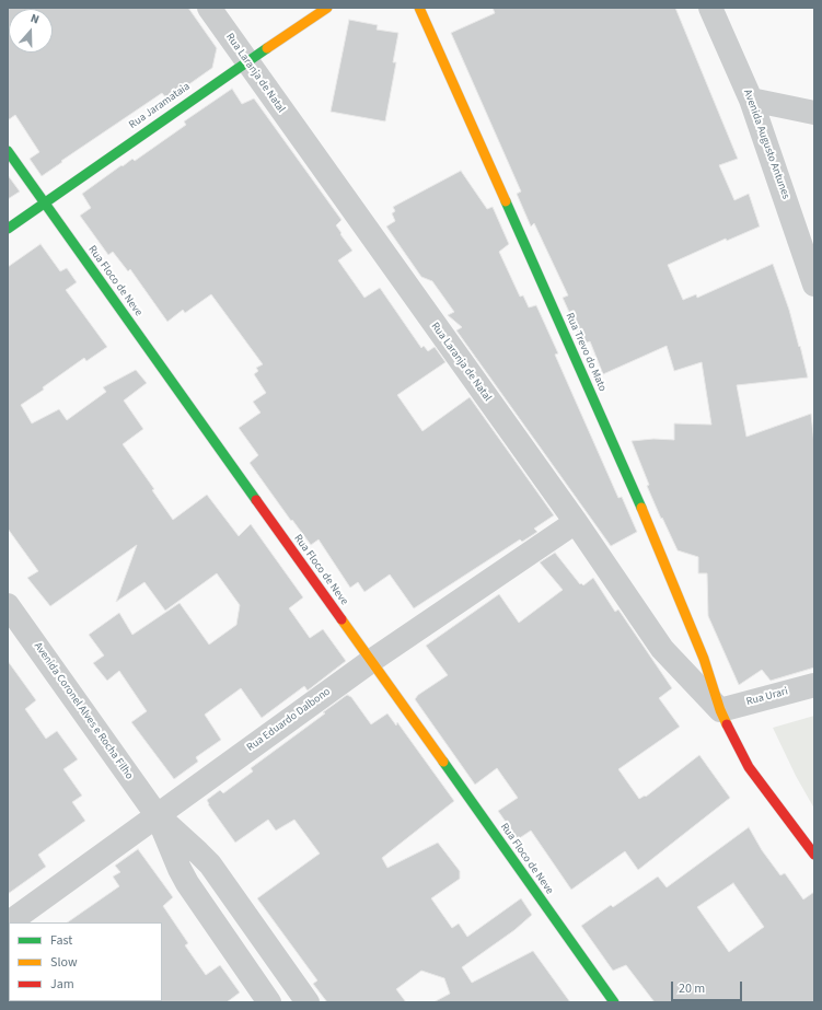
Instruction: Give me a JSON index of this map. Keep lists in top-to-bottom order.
{
  "streets": {
    "street": [
      "Rua Laranja de Natal",
      "Rua Jaramataia",
      "Avenida Augusto Antunes",
      "Rua Floco de Neve",
      "Rua Trevo do Mato",
      "Rua Urari",
      "Avenida Coronel Alves e Rocha Filho",
      "Rua Eduardo Dalbono"
    ]
  },
  "crossings": [
    ["Rua Laranja de Natal", "Rua Jaramataia"],
    ["Rua Laranja de Natal", "Rua Trevo do Mato"],
    ["Rua Laranja de Natal", "Rua Urari"],
    ["Rua Laranja de Natal", "Rua Eduardo Dalbono"],
    ["Rua Jaramataia", "Rua Floco de Neve"],
    ["Rua Floco de Neve", "Rua Eduardo Dalbono"],
    ["Rua Trevo do Mato", "Rua Urari"],
    ["Avenida Coronel Alves e Rocha Filho", "Rua Eduardo Dalbono"]
  ],
  "legend": ["Fast", "Slow", "Jam"],
  "scale_bar": "20 m",
  "north": "top"
}
